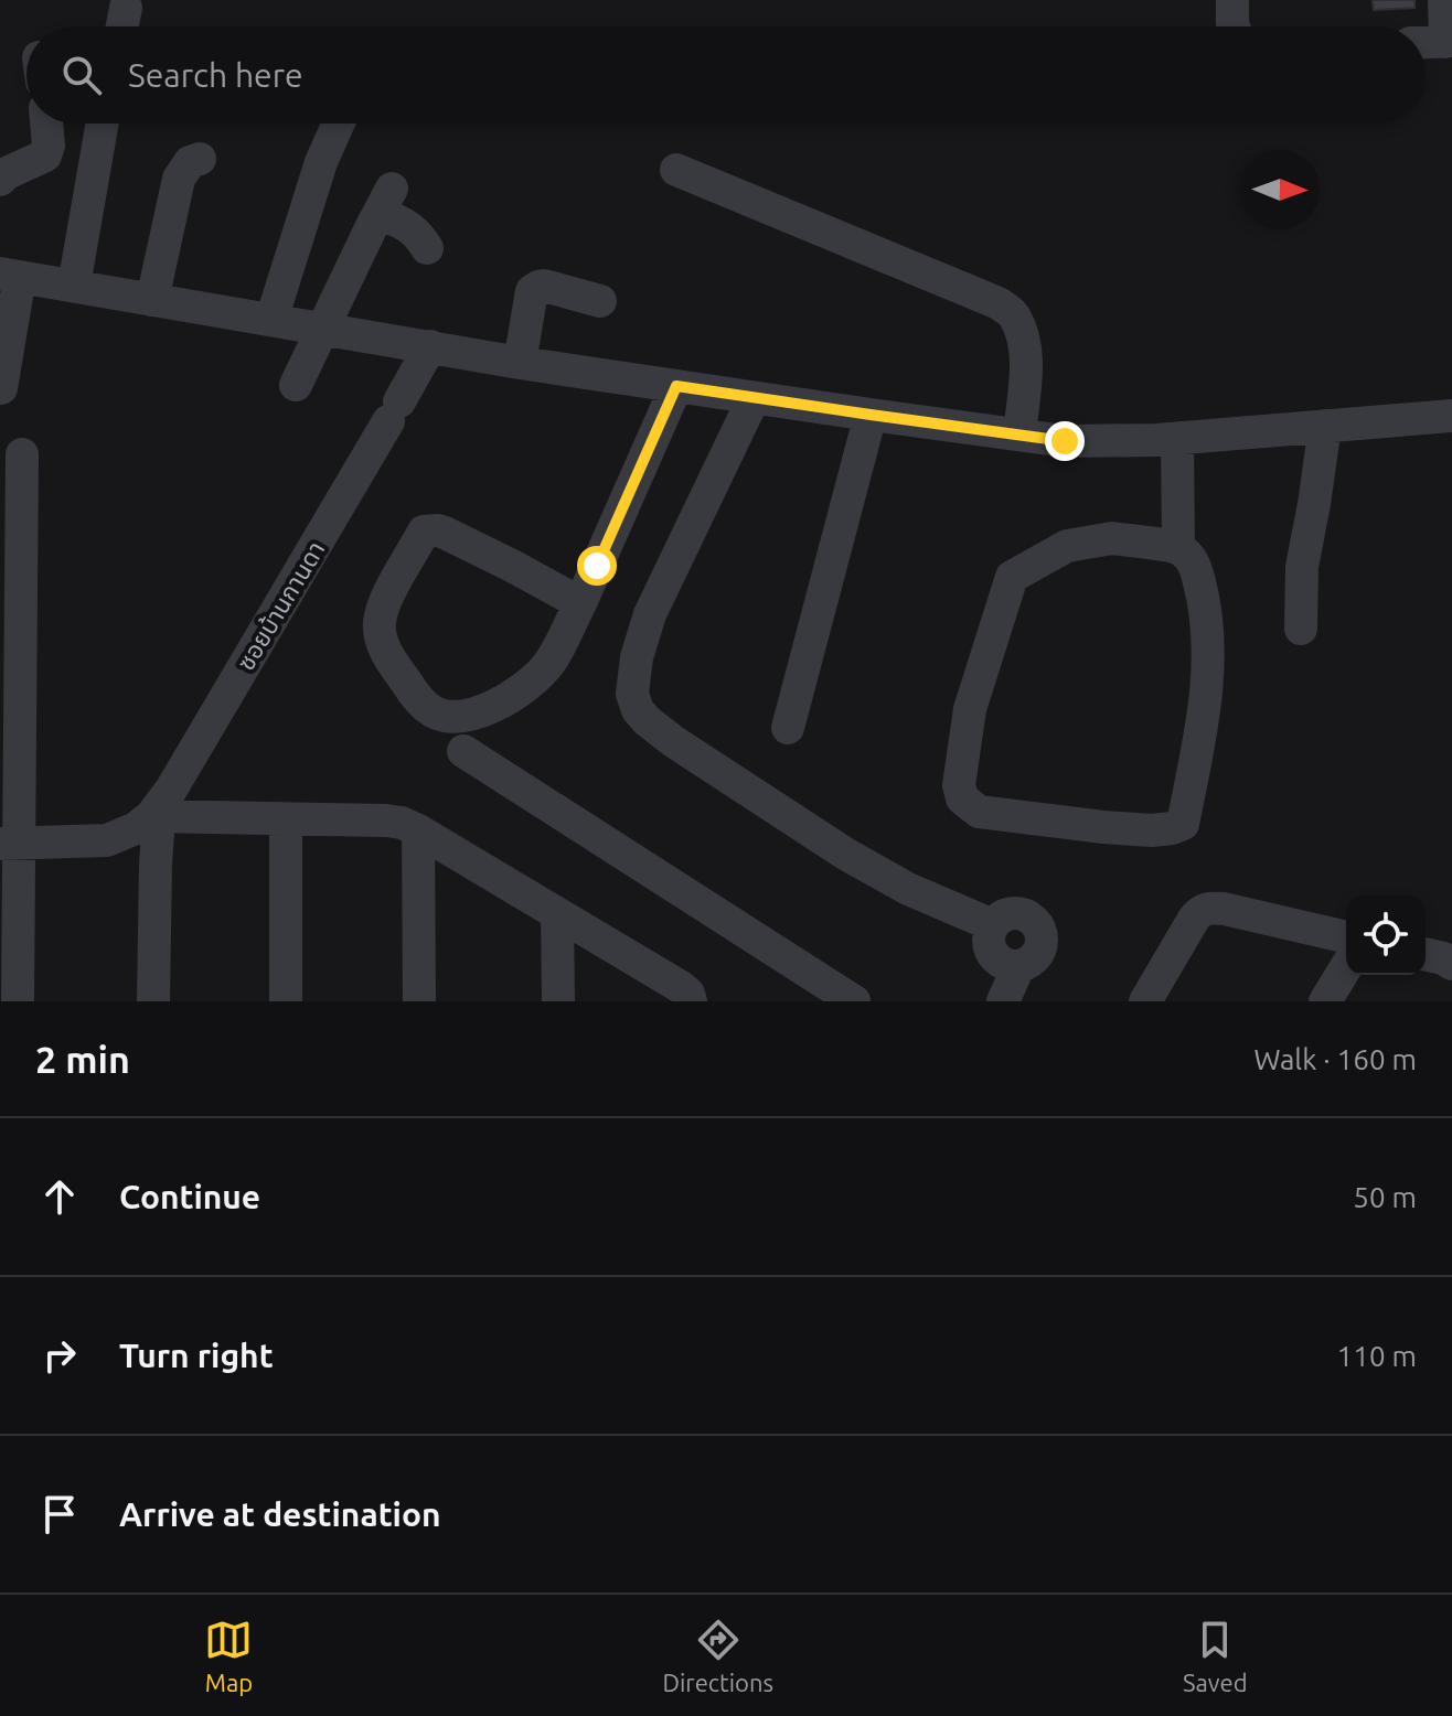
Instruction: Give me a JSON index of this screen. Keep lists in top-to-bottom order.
{
  "streets": {
    "street": ["ซอยบ้านกานดา"]
  },
  "north": "right",
  "page": {
    "search": "Search here",
    "heading": ["2 min", "Walk · 160 m"],
    "list": [
      ["Continue", "50 m"],
      ["Turn right", "110 m"],
      "Arrive at destination"
    ],
    "nav": ["Map", "Directions", "Saved"]
  }
}
